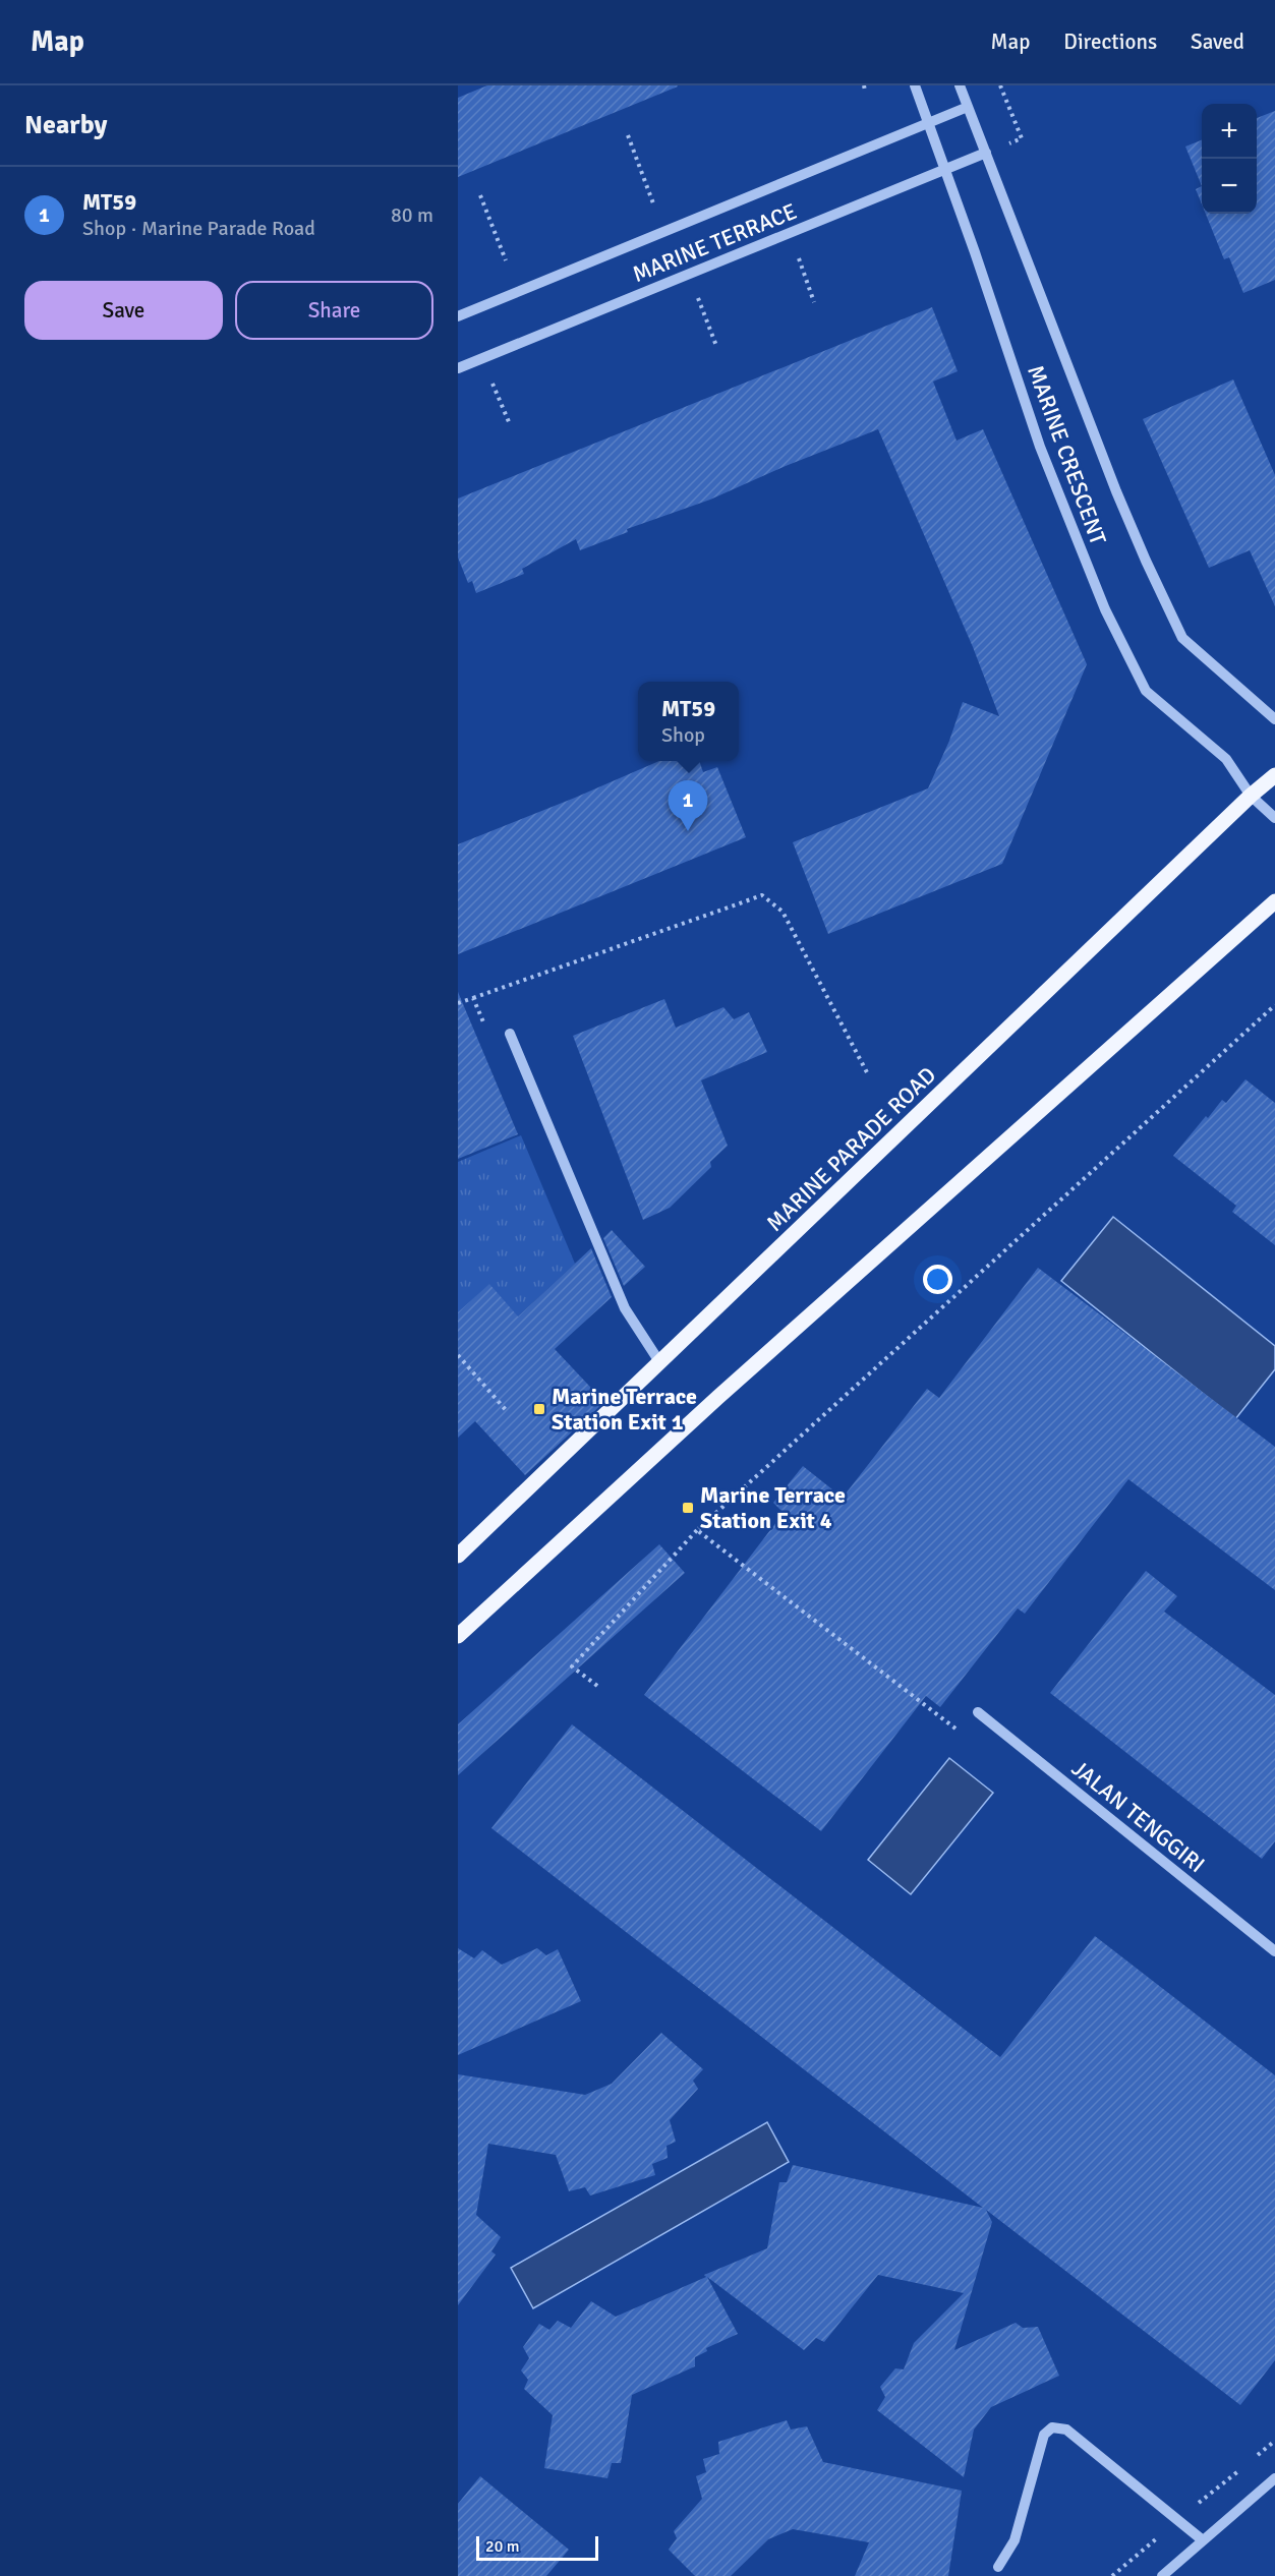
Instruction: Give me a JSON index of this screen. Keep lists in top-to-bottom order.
{
  "streets": {
    "main road": ["MARINE PARADE ROAD"],
    "street": ["MARINE TERRACE", "MARINE CRESCENT", "JALAN TENGGIRI"]
  },
  "crossings": [
    ["MARINE TERRACE", "MARINE CRESCENT"],
    ["MARINE CRESCENT", "MARINE PARADE ROAD"]
  ],
  "places": {
    "transit": ["Marine Terrace Station Exit 1", "Marine Terrace Station Exit 4"]
  },
  "scale_bar": "20 m",
  "page": {
    "header": "Map",
    "nav": ["Map", "Directions", "Saved"],
    "heading": "Nearby",
    "map_buttons": ["+", "−"],
    "list": [
      {
        "mark": "1",
        "name": "MT59",
        "note": "Shop · Marine Parade Road",
        "value": "80 m"
      }
    ],
    "buttons": ["Save", "Share"],
    "popup": ["MT59", "Shop"],
    "pins": "1",
    "scale": "20 m"
  }
}
